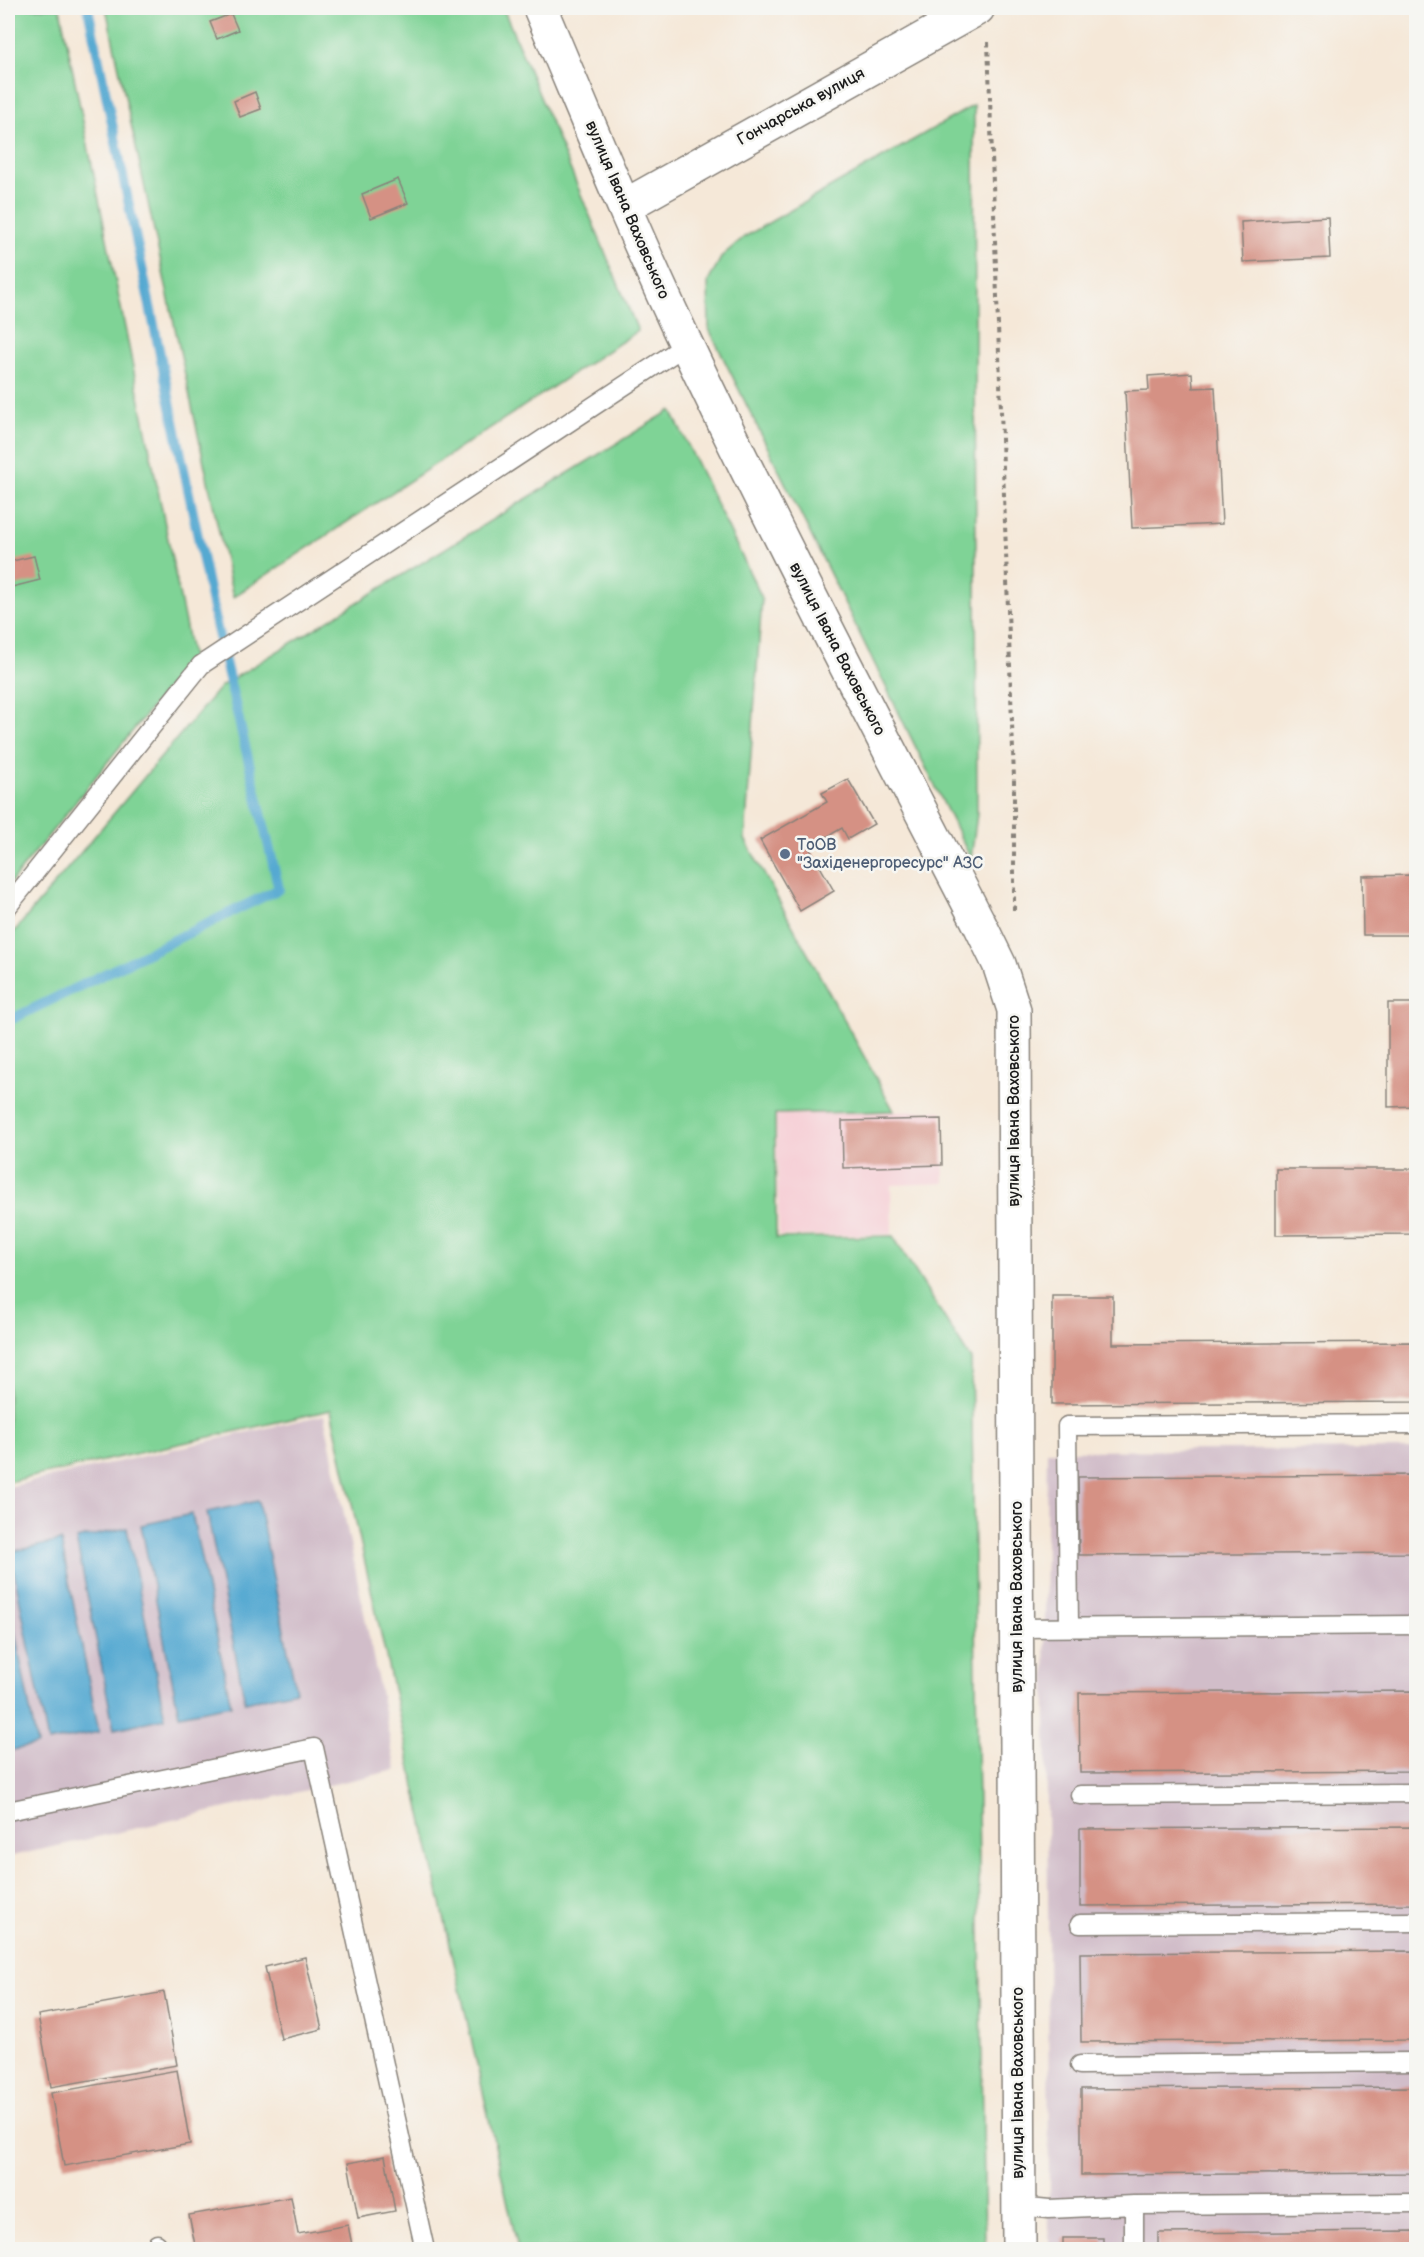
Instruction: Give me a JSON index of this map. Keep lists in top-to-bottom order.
{
  "streets": {
    "street": ["Гончарська вулиця", "вулиця Івана Ваховського"]
  },
  "crossings": [
    ["Гончарська вулиця", "вулиця Івана Ваховського"]
  ],
  "places": ["ТоОВ \"Західенергоресурс\" АЗС"]
}
